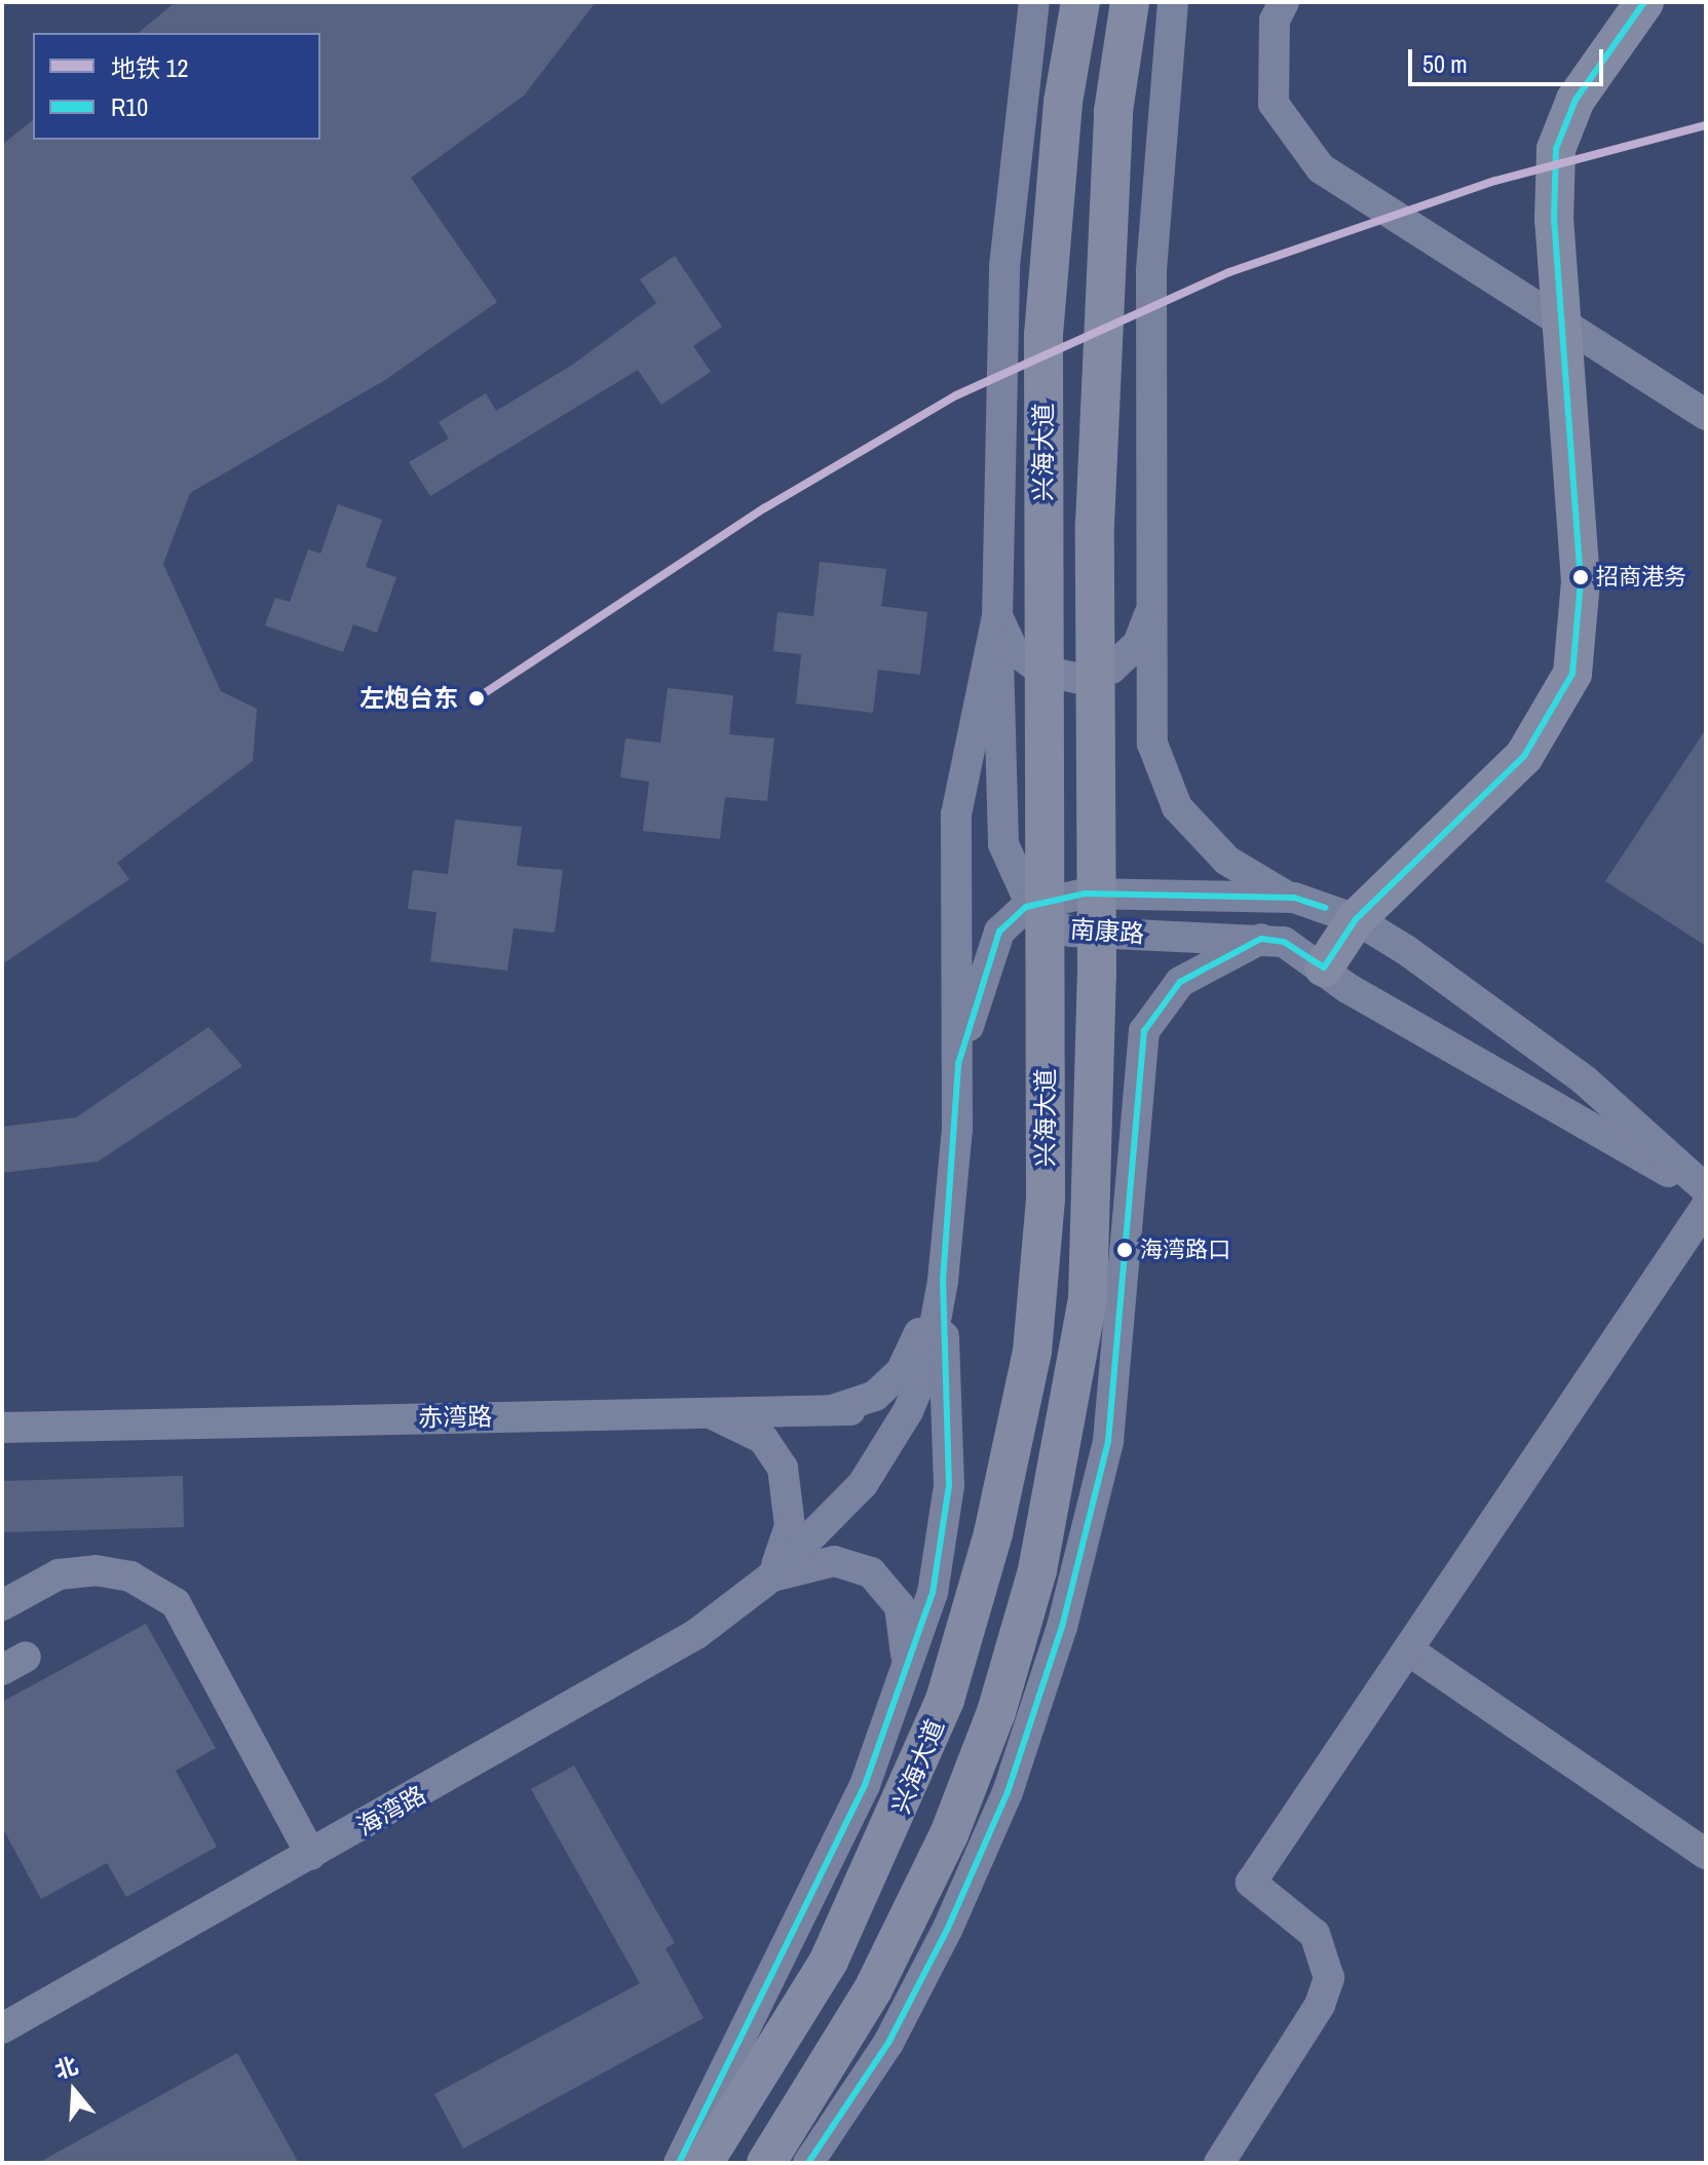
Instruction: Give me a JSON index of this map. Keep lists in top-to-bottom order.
{
  "streets": {
    "main road": ["兴海大道"],
    "street": ["南康路", "赤湾路", "海湾路"]
  },
  "crossings": [
    ["兴海大道", "赤湾路"],
    ["兴海大道", "海湾路"]
  ],
  "places": ["招商港务", "左炮台东", "海湾路口"],
  "lines": ["transit line R10", "metro line 12"],
  "legend": ["地铁 12", "R10"],
  "scale_bar": "50 m",
  "north": "top"
}
